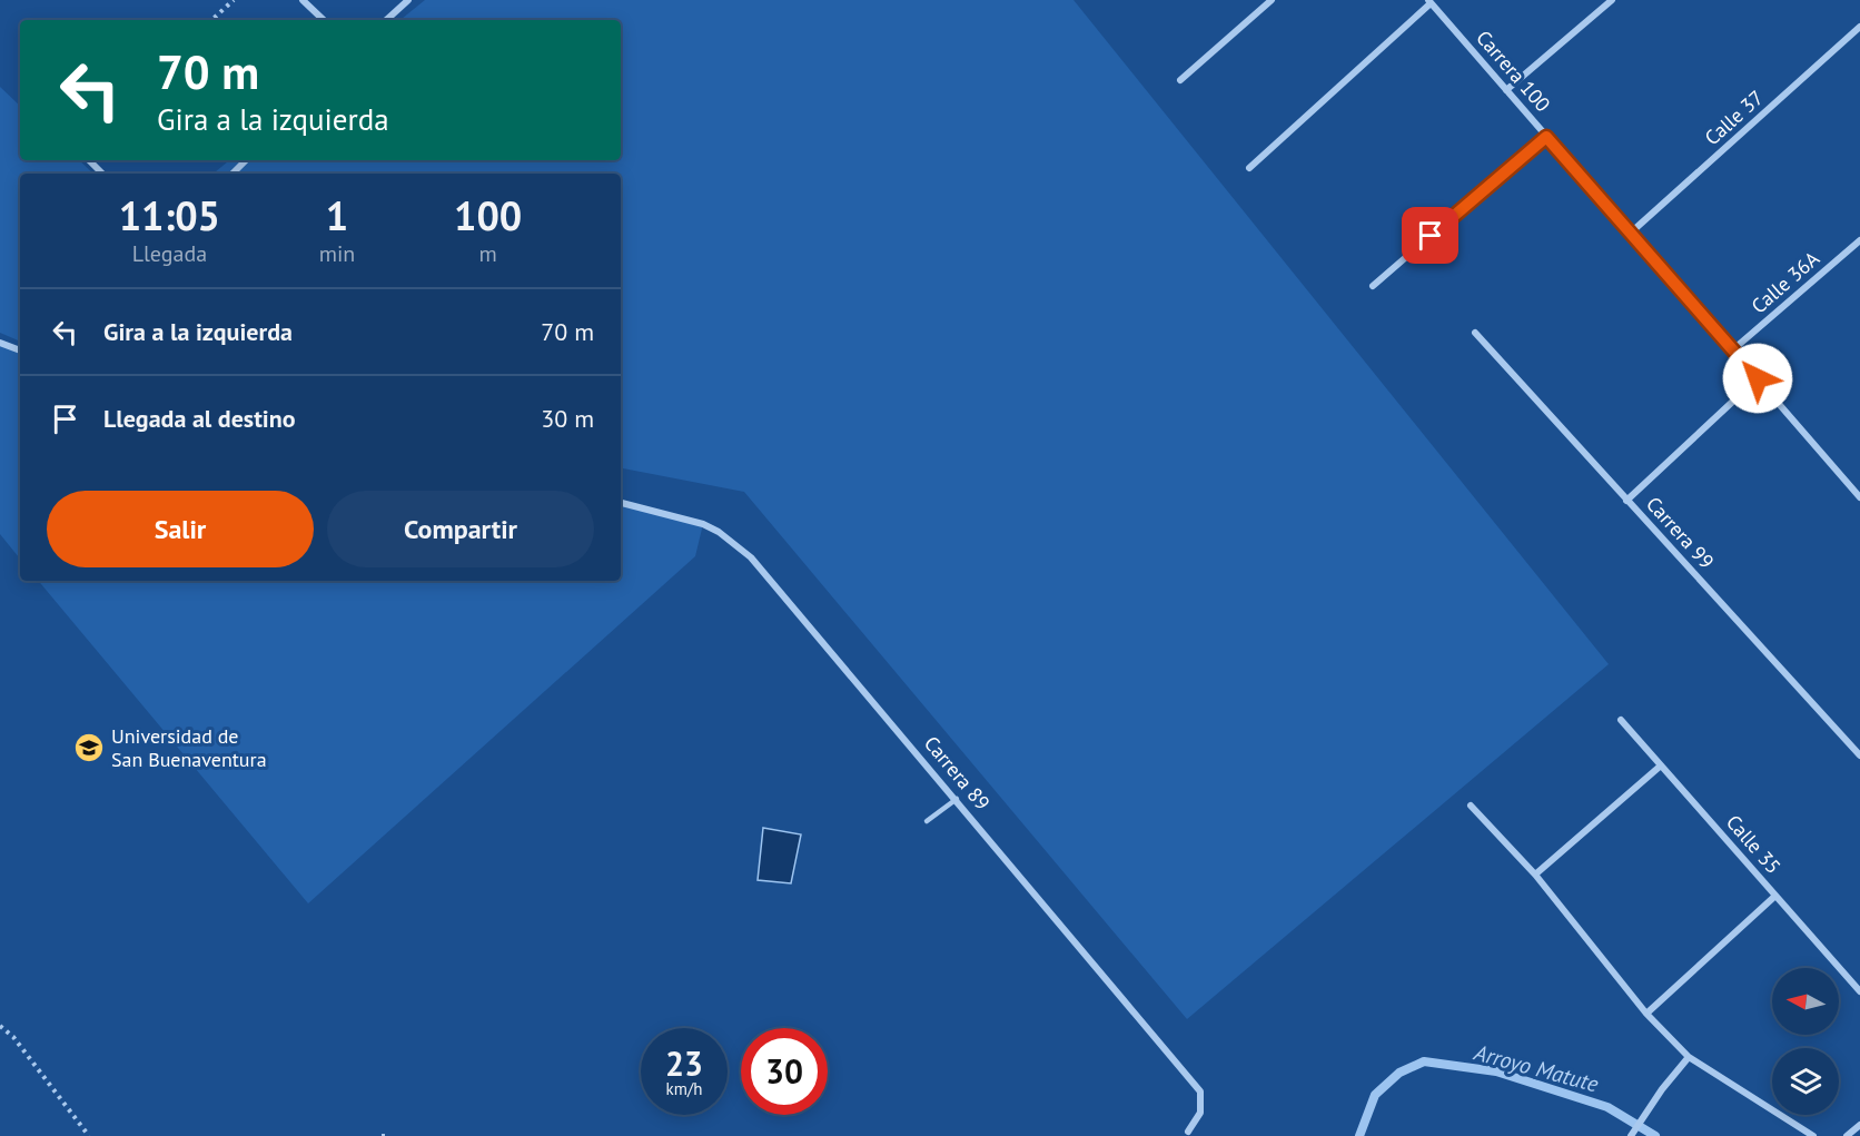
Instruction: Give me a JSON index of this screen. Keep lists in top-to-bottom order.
{
  "streets": {
    "street": [
      "Carrera 100",
      "Calle 37",
      "Calle 36A",
      "Carrera 99",
      "Carrera 89",
      "Calle 35"
    ]
  },
  "crossings": [
    ["Carrera 100", "Calle 37"],
    ["Carrera 100", "Calle 36A"]
  ],
  "water": ["Arroyo Matute"],
  "places": {
    "school or university": ["Universidad de San Buenaventura"]
  },
  "north": "left",
  "page": {
    "turn": ["70 m", "Gira a la izquierda"],
    "eta": [
      "11:05",
      "Llegada",
      "1",
      "min",
      "100",
      "m"
    ],
    "list": [
      {
        "name": "Gira a la izquierda",
        "value": "70 m"
      },
      {
        "name": "Llegada al destino",
        "value": "30 m"
      }
    ],
    "buttons": ["Salir", "Compartir"],
    "speed": "23 km/h",
    "limit": "30"
  }
}
